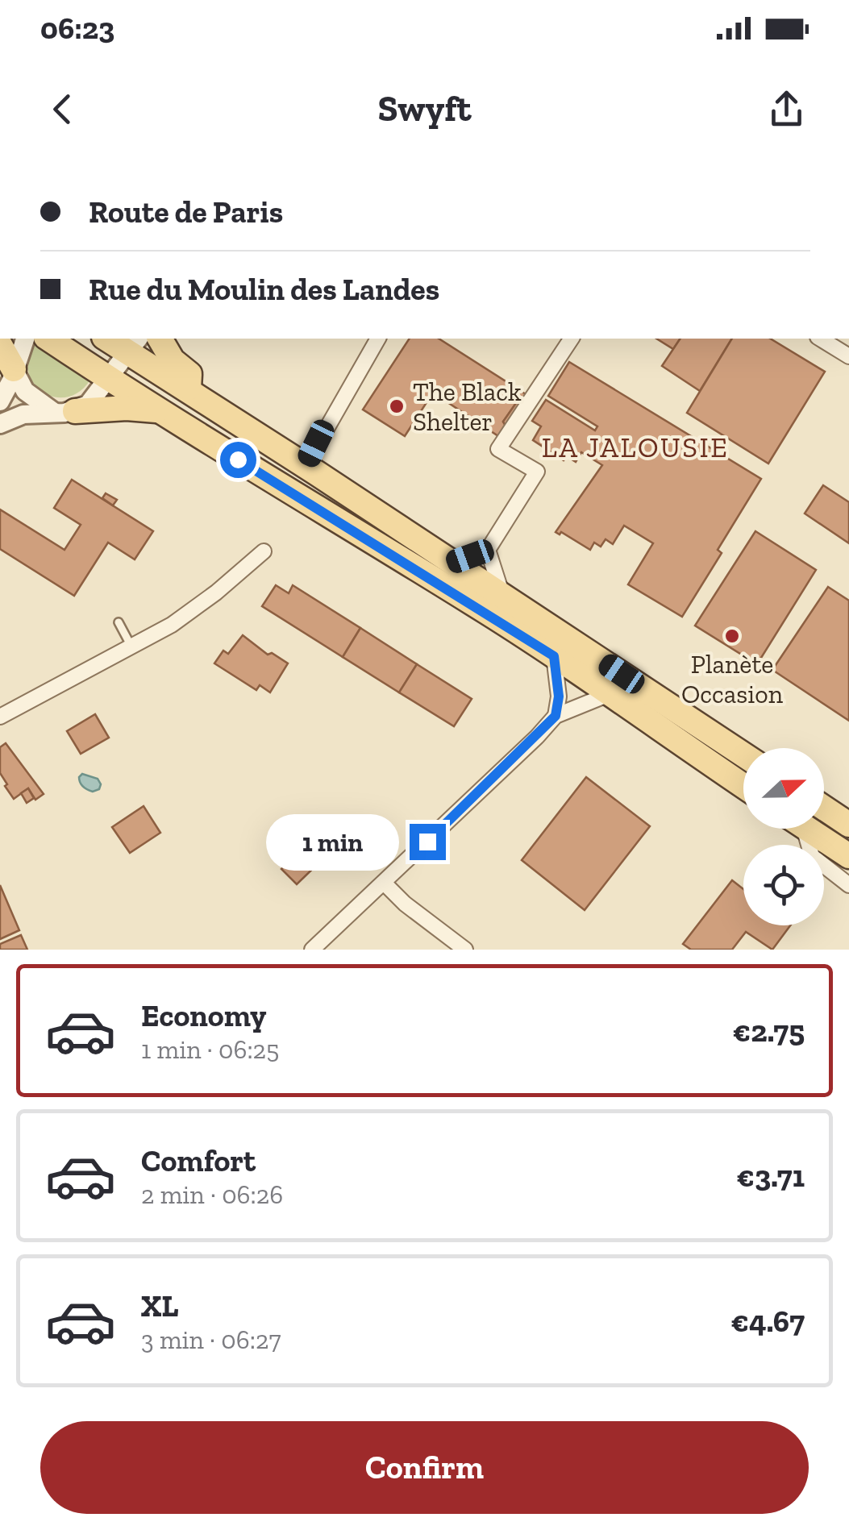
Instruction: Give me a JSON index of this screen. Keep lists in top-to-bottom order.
{
  "districts": ["LA JALOUSIE"],
  "places": ["The Black Shelter", "Planète Occasion"],
  "north": "right",
  "page": {
    "status": "06:23",
    "header": "Swyft",
    "banner": ["Route de Paris", "Rue du Moulin des Landes"],
    "bubble": "1 min",
    "list": [
      {
        "name": "Economy",
        "note": "1 min · 06:25",
        "value": "€2.75"
      },
      {
        "name": "Comfort",
        "note": "2 min · 06:26",
        "value": "€3.71"
      },
      {
        "name": "XL",
        "note": "3 min · 06:27",
        "value": "€4.67"
      }
    ],
    "buttons": "Confirm"
  }
}
